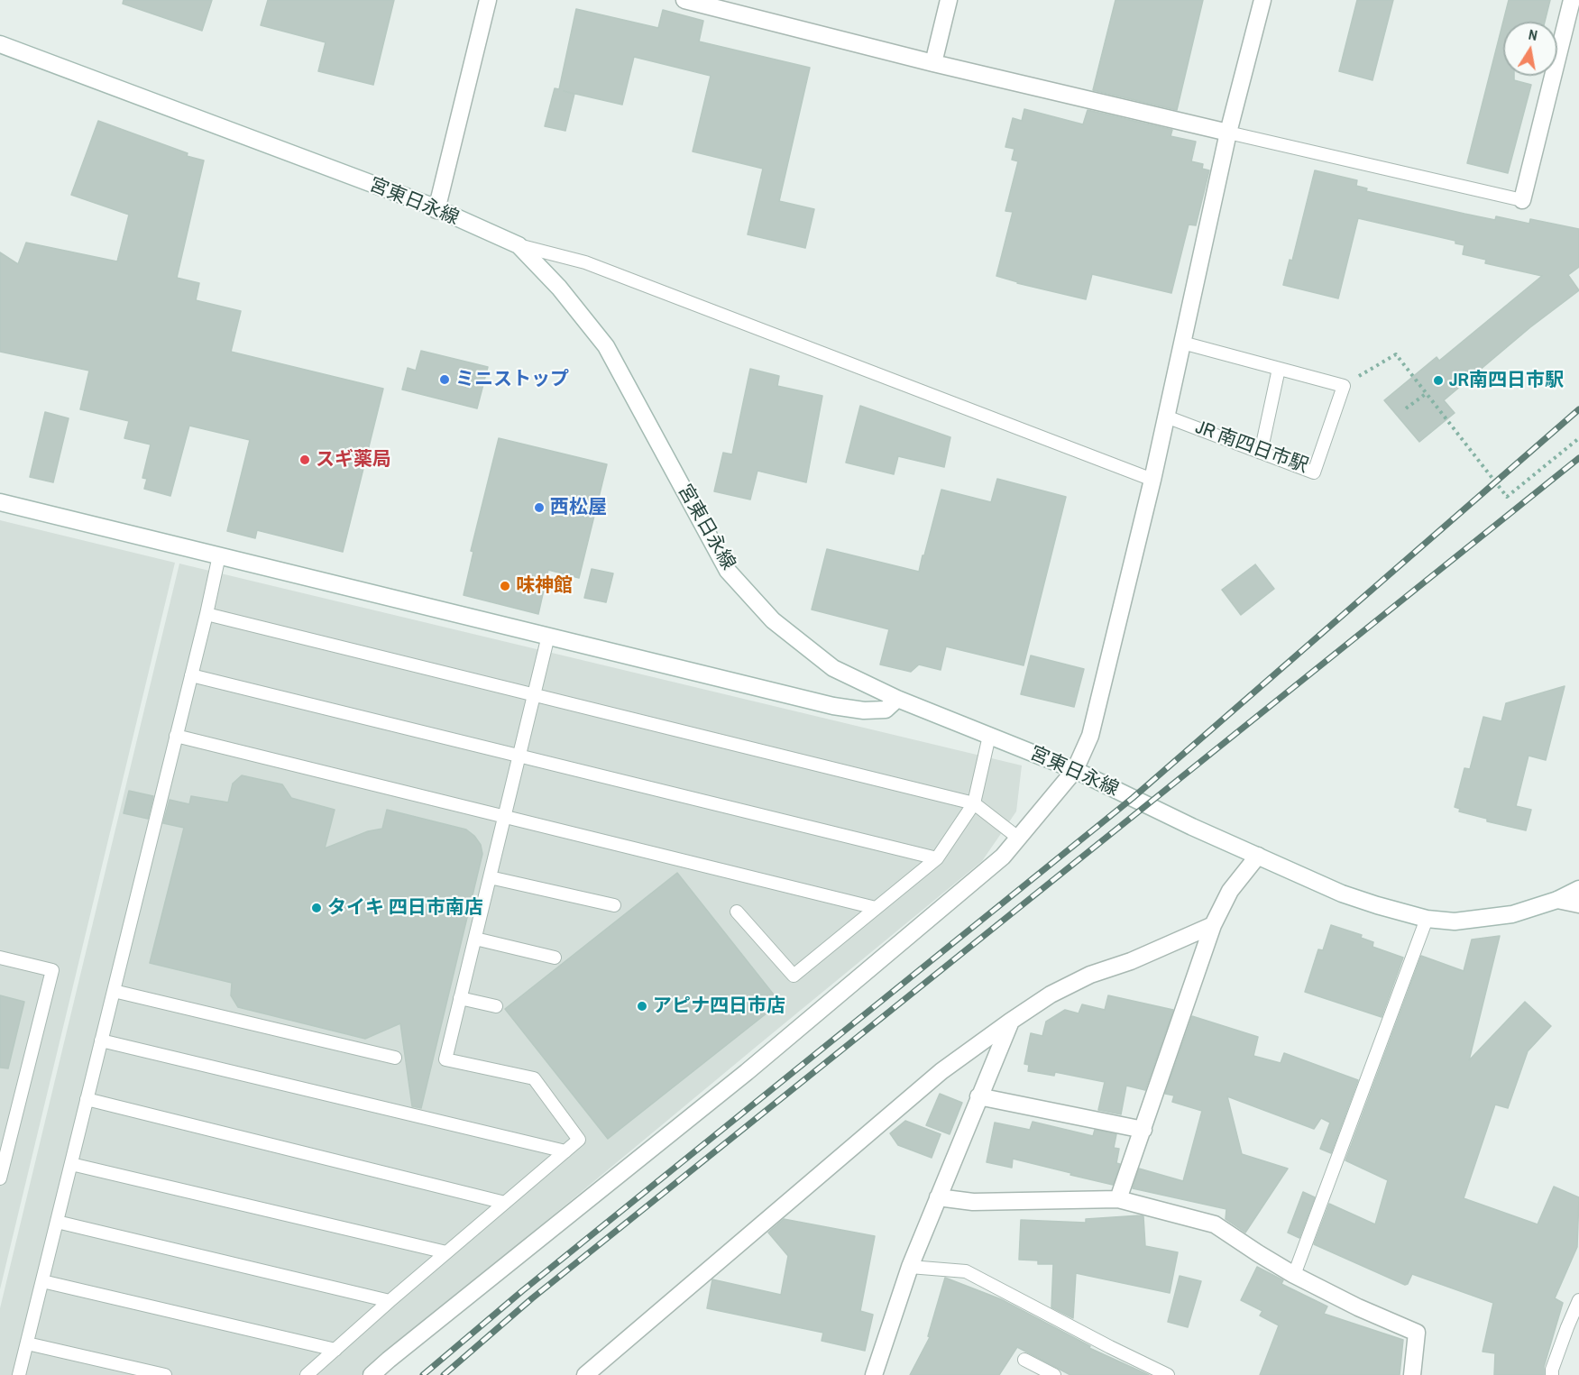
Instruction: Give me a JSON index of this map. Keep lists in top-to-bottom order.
{
  "streets": {
    "street": ["宮東日永線"],
    "lane": ["JR 南四日市駅"]
  },
  "places": [
    "ミニストップ",
    "JR南四日市駅",
    "スギ薬局",
    "西松屋",
    "味神館",
    "タイキ 四日市南店",
    "アピナ四日市店"
  ],
  "north": "top"
}
